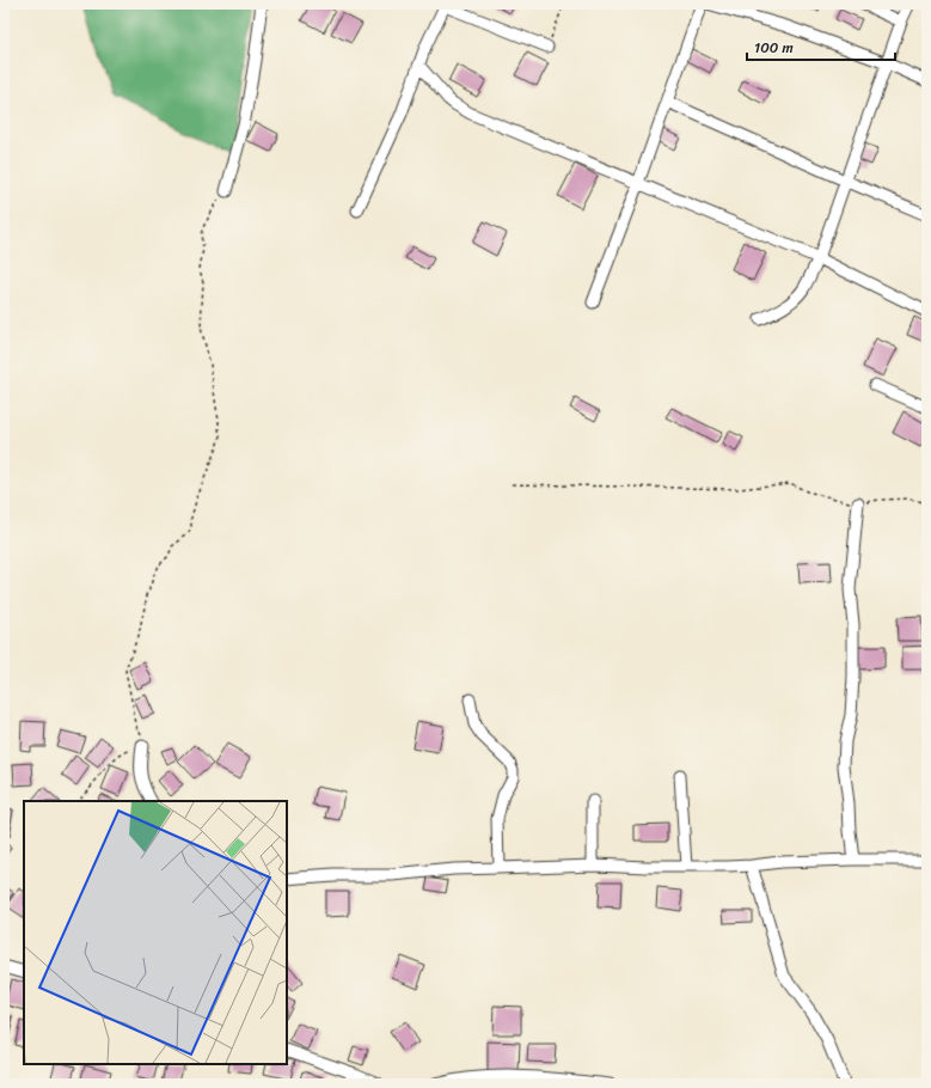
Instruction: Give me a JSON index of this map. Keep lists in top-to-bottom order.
{
  "scale_bar": "100 m"
}
